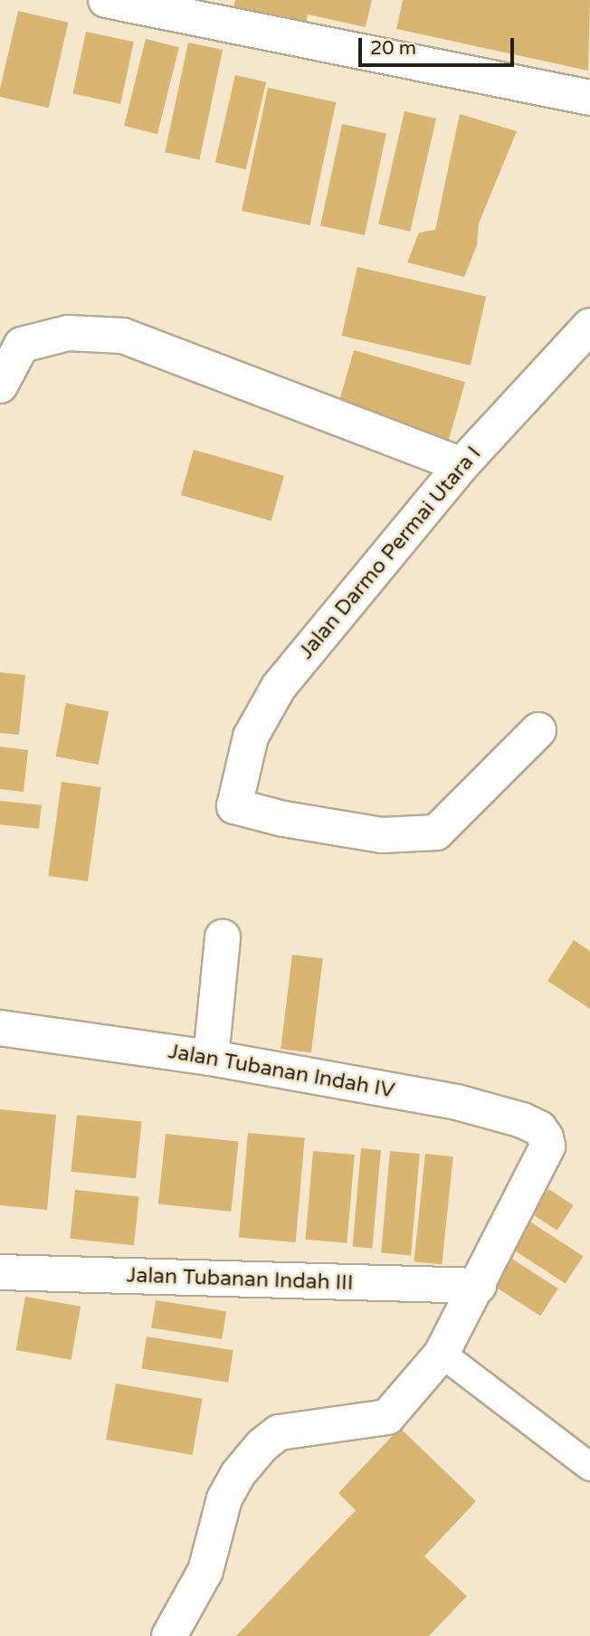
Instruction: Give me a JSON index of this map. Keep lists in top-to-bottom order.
{
  "streets": {
    "street": ["Jalan Darmo Permai Utara I", "Jalan Tubanan Indah IV", "Jalan Tubanan Indah III"]
  },
  "crossings": [
    ["Jalan Tubanan Indah IV", "Jalan Tubanan Indah III"]
  ],
  "scale_bar": "20 m"
}
